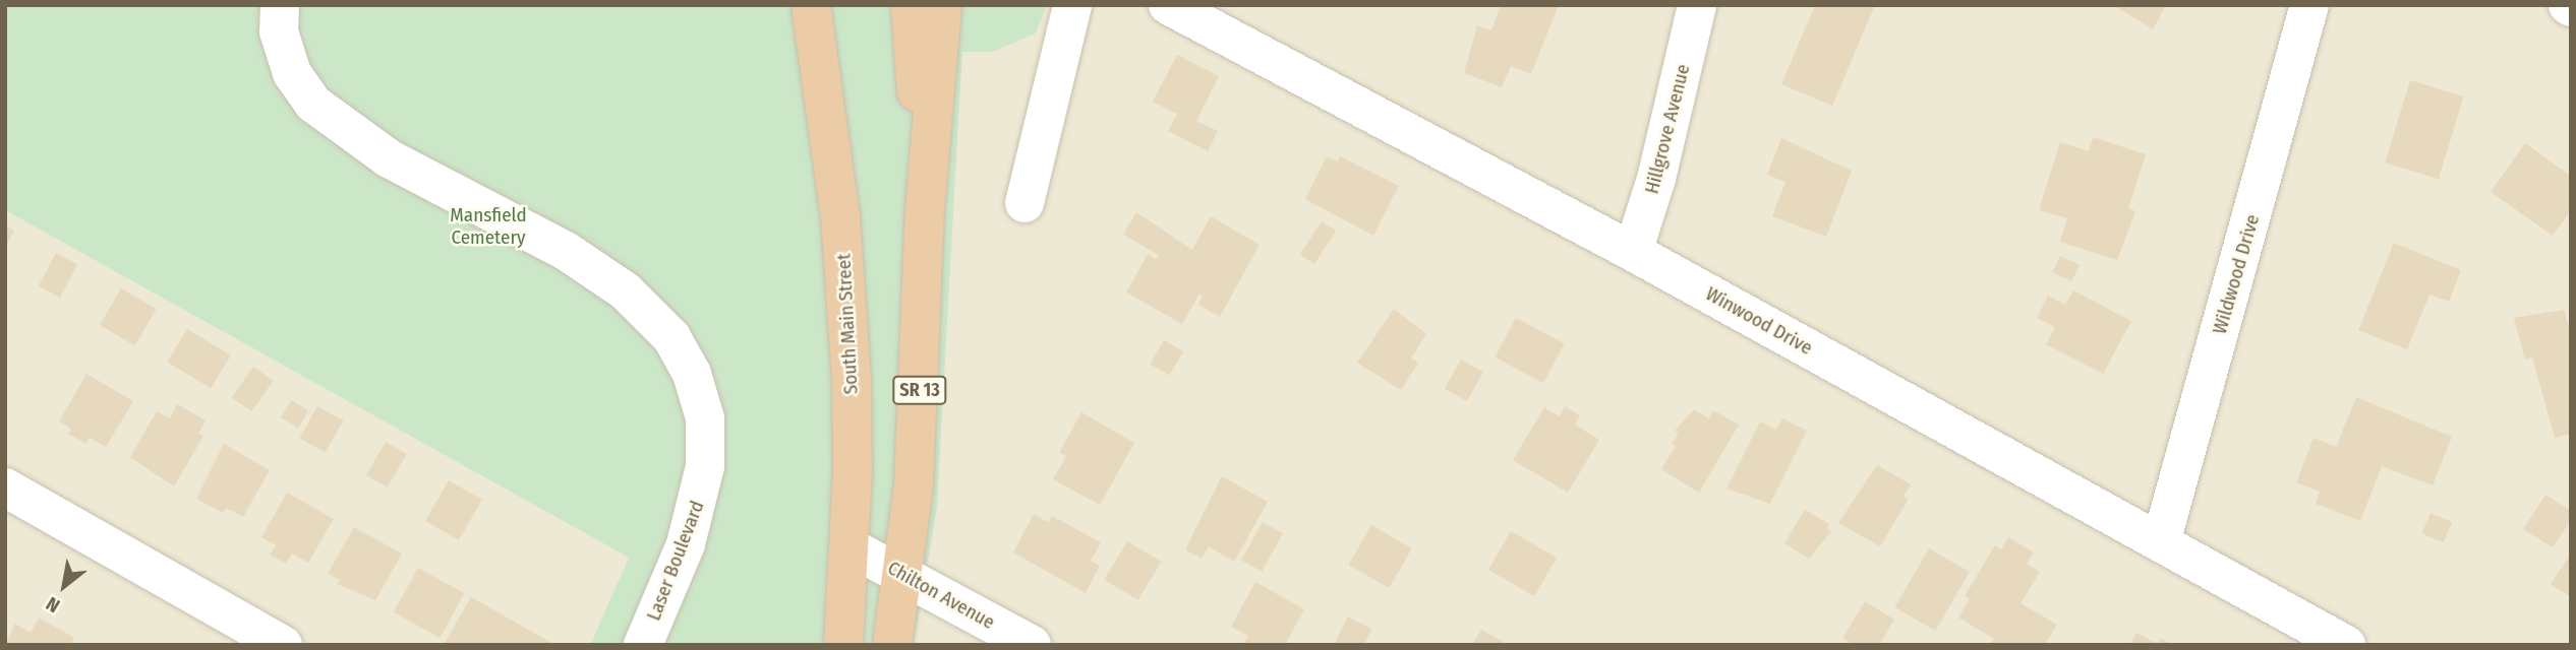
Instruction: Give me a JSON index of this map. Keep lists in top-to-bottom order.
{
  "streets": {
    "highway": ["South Main Street", "SR 13"],
    "street": [
      "Hillgrove Avenue",
      "Wildwood Drive",
      "Winwood Drive",
      "Laser Boulevard",
      "Chilton Avenue"
    ]
  },
  "crossings": [
    ["Hillgrove Avenue", "Winwood Drive"],
    ["Wildwood Drive", "Winwood Drive"],
    ["South Main Street", "Chilton Avenue"],
    ["SR 13", "Chilton Avenue"]
  ],
  "parks": ["Mansfield Cemetery"],
  "north": "bottom left"
}
